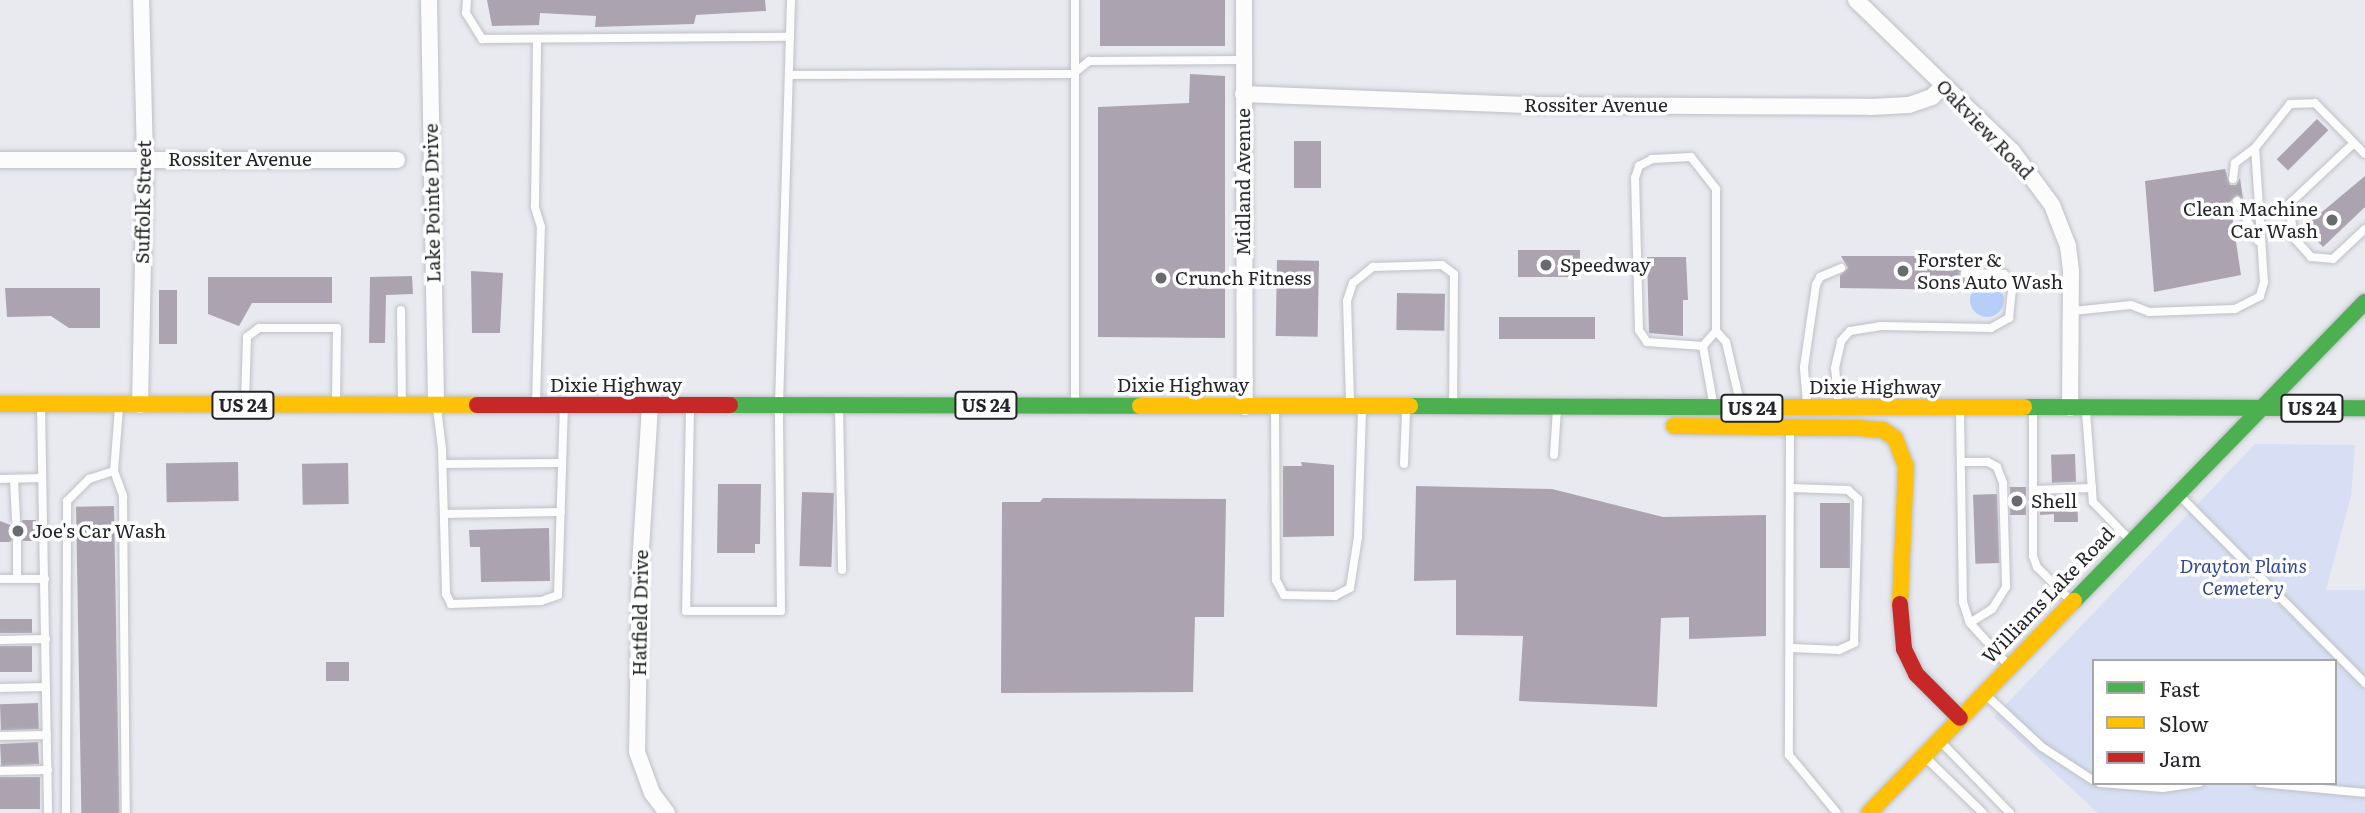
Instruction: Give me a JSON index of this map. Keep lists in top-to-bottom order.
{
  "streets": {
    "main road": ["Dixie Highway", "US 24", "Williams Lake Road"],
    "street": [
      "Rossiter Avenue",
      "Oakview Road",
      "Midland Avenue",
      "Suffolk Street",
      "Lake Pointe Drive",
      "Hatfield Drive"
    ]
  },
  "crossings": [
    ["Rossiter Avenue", "Oakview Road"],
    ["Rossiter Avenue", "Midland Avenue"],
    ["Rossiter Avenue", "Suffolk Street"],
    ["Oakview Road", "Dixie Highway"],
    ["Midland Avenue", "Dixie Highway"],
    ["Suffolk Street", "Dixie Highway"],
    ["Lake Pointe Drive", "Dixie Highway"],
    ["Dixie Highway", "Williams Lake Road"],
    ["Dixie Highway", "Hatfield Drive"]
  ],
  "parks": ["Drayton Plains Cemetery"],
  "places": [
    "Clean Machine Car Wash",
    "Speedway",
    "Forster & Sons Auto Wash",
    "Crunch Fitness",
    "Shell",
    "Joe's Car Wash"
  ],
  "legend": ["Fast", "Slow", "Jam"]
}
